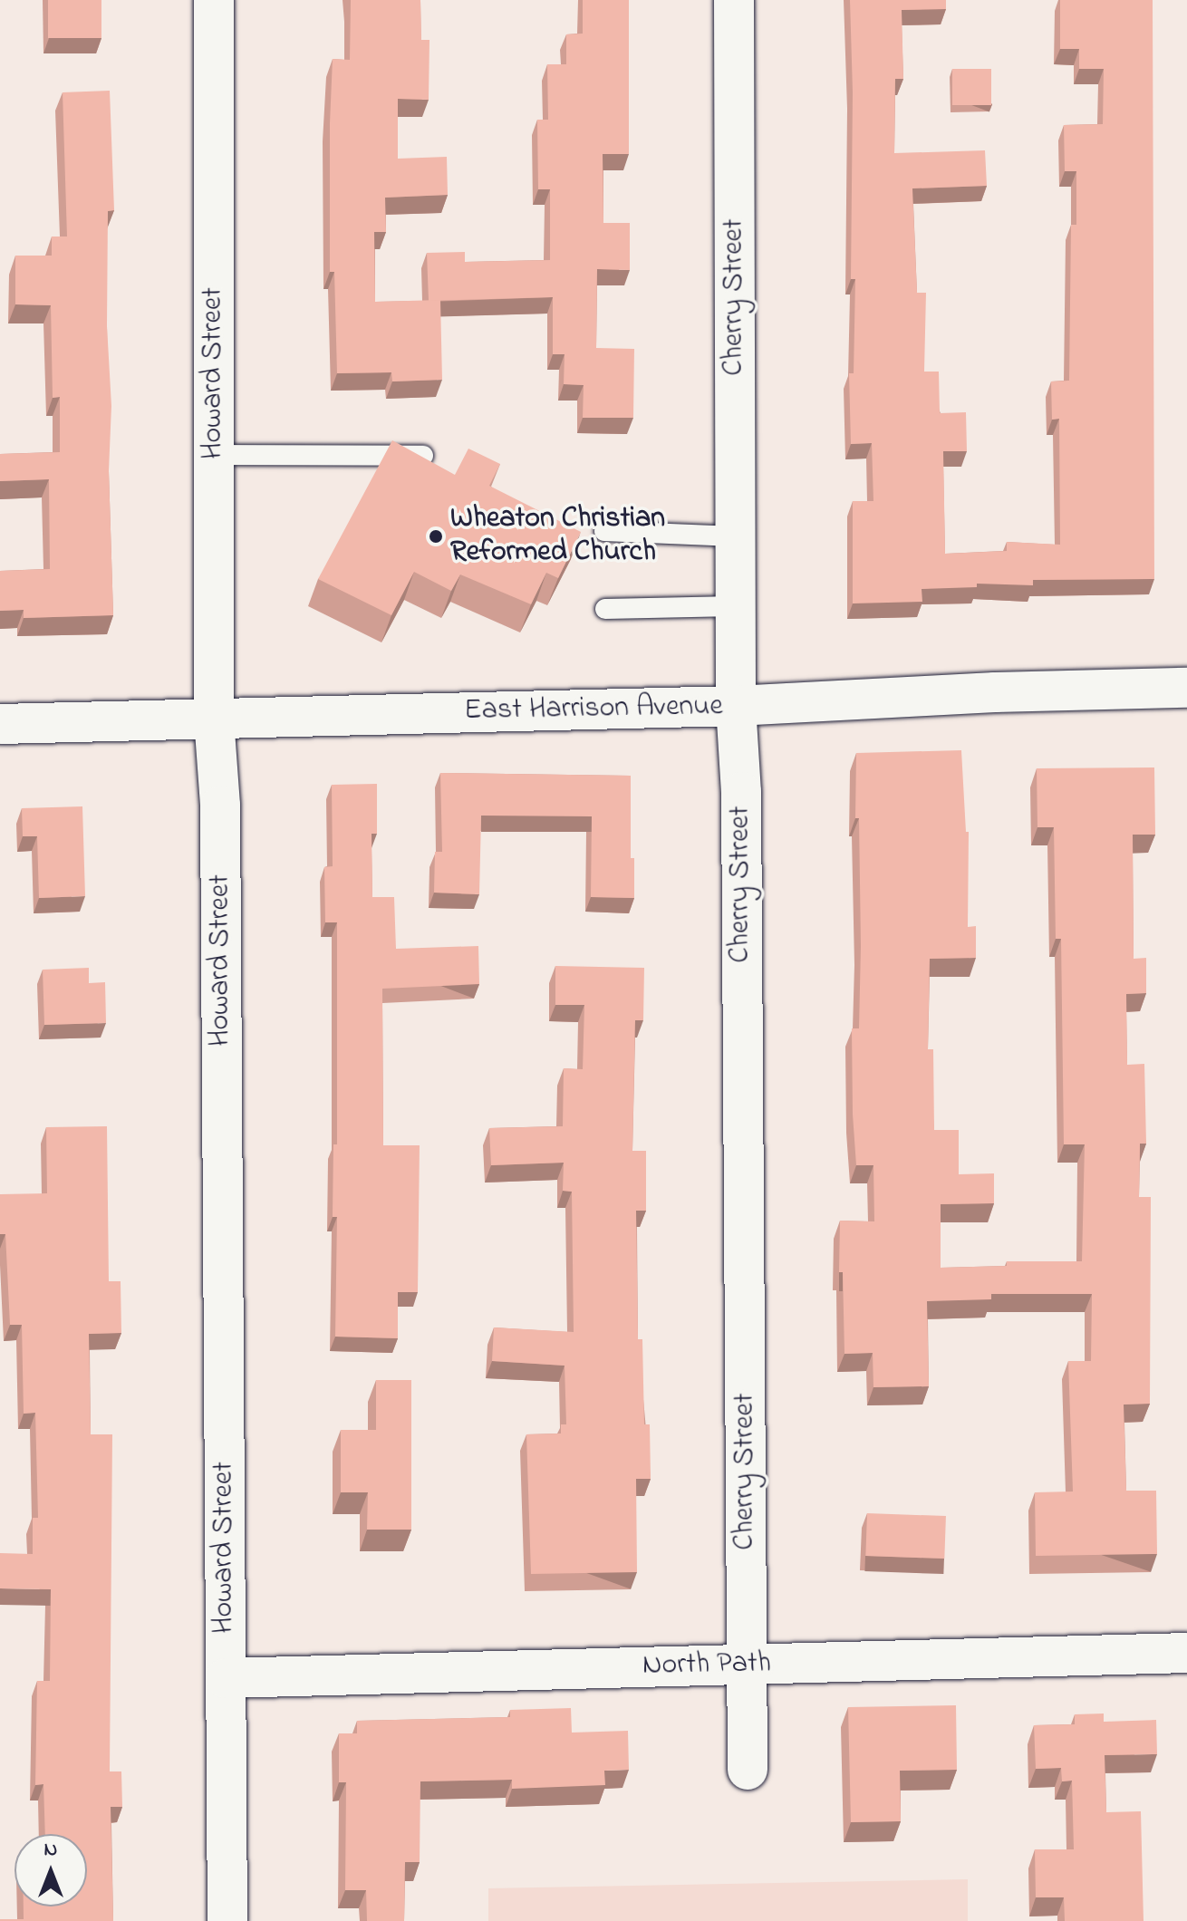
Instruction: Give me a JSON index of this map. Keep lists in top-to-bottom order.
{
  "streets": {
    "street": [
      "Cherry Street",
      "Howard Street",
      "East Harrison Avenue",
      "North Path"
    ]
  },
  "crossings": [
    ["Cherry Street", "East Harrison Avenue"],
    ["Cherry Street", "North Path"],
    ["Howard Street", "East Harrison Avenue"],
    ["Howard Street", "North Path"]
  ],
  "places": ["Wheaton Christian Reformed Church"],
  "north": "top"
}
